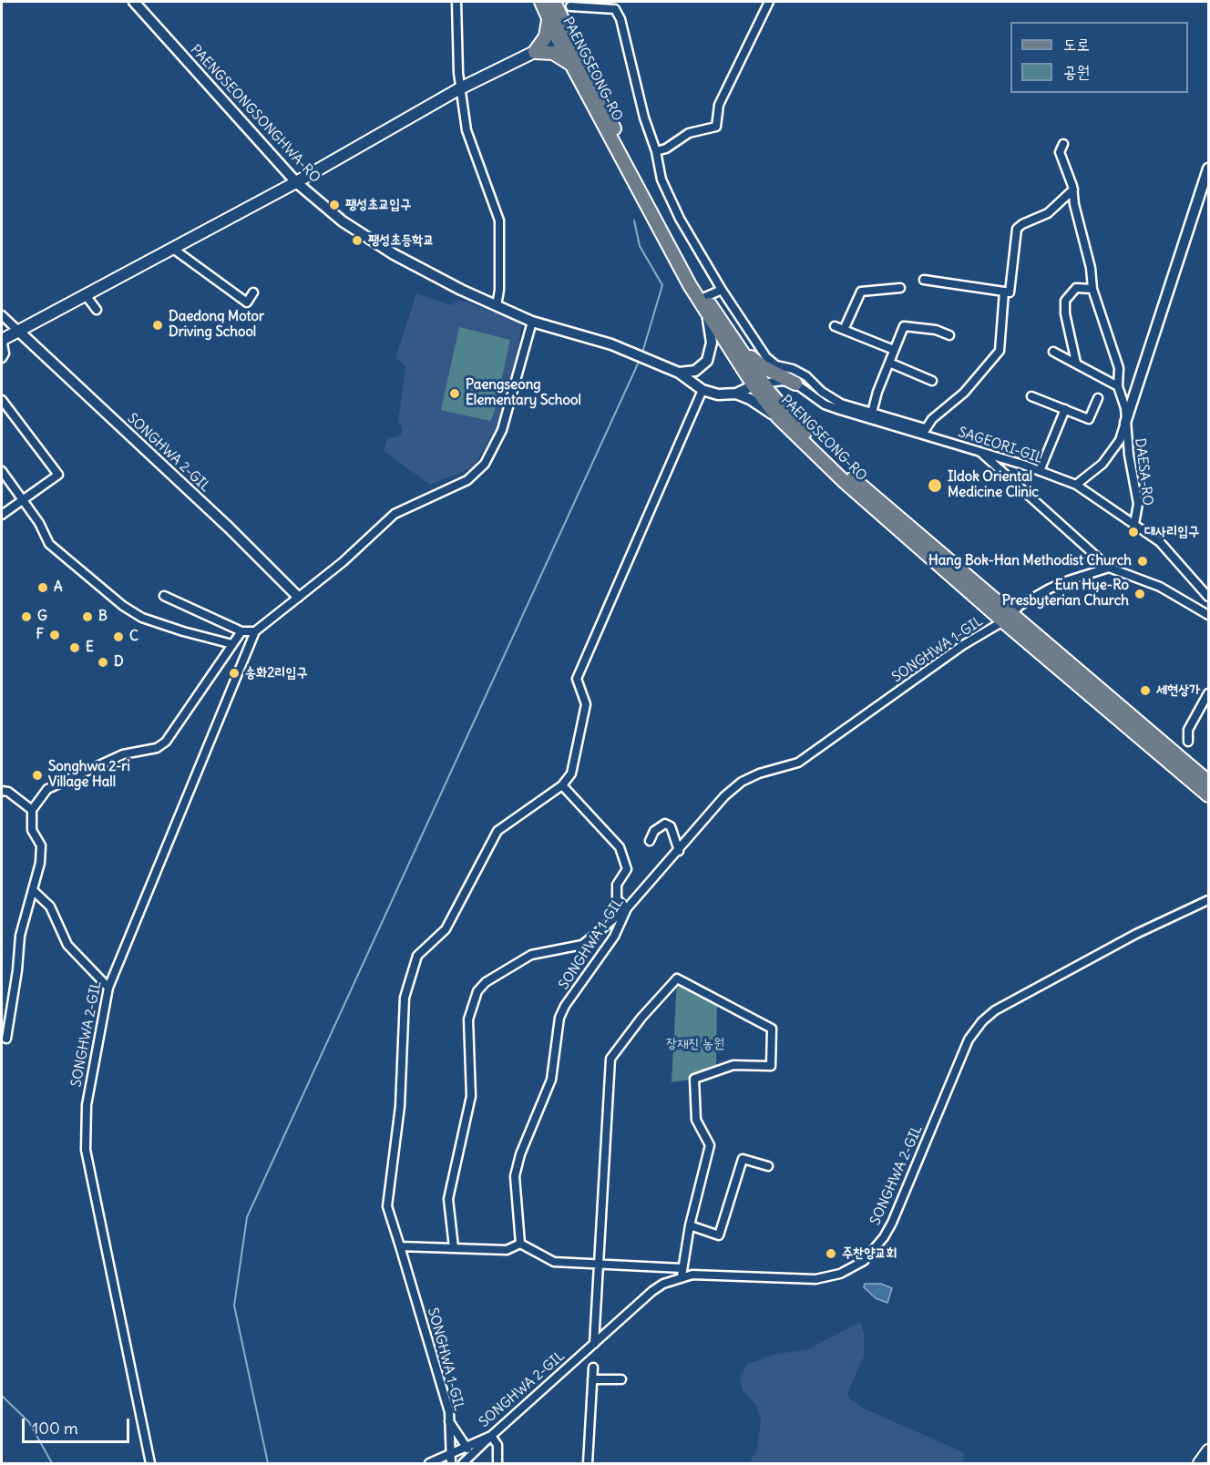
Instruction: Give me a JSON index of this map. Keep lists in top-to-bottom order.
{
  "streets": {
    "main road": ["PAENGSEONG-RO"],
    "street": [
      "PAENGSEONGSONGHWA-RO",
      "SAGEORI-GIL",
      "SONGHWA 2-GIL",
      "DAESA-RO",
      "SONGHWA 1-GIL"
    ]
  },
  "crossings": [
    ["PAENGSEONG-RO", "PAENGSEONGSONGHWA-RO"],
    ["PAENGSEONG-RO", "SONGHWA 1-GIL"],
    ["PAENGSEONGSONGHWA-RO", "SONGHWA 2-GIL"],
    ["SAGEORI-GIL", "DAESA-RO"],
    ["SONGHWA 2-GIL", "SONGHWA 1-GIL"]
  ],
  "parks": ["장재진 농원"],
  "places": [
    "팽성초교입구",
    "팽성초등학교",
    "Daedong Motor Driving School",
    "Paengseong Elementary School",
    "Ildok Oriental Medicine Clinic",
    "대사리입구",
    "Hang Bok-Han Methodist Church",
    "A",
    "Eun Hye-Ro Presbyterian Church",
    "G",
    "B",
    "F",
    "C",
    "E",
    "D",
    "송화2리입구",
    "세현상가",
    "Songhwa 2-ri Village Hall",
    "주찬양교회"
  ],
  "legend": ["도로", "공원"],
  "scale_bar": "100 m"
}
